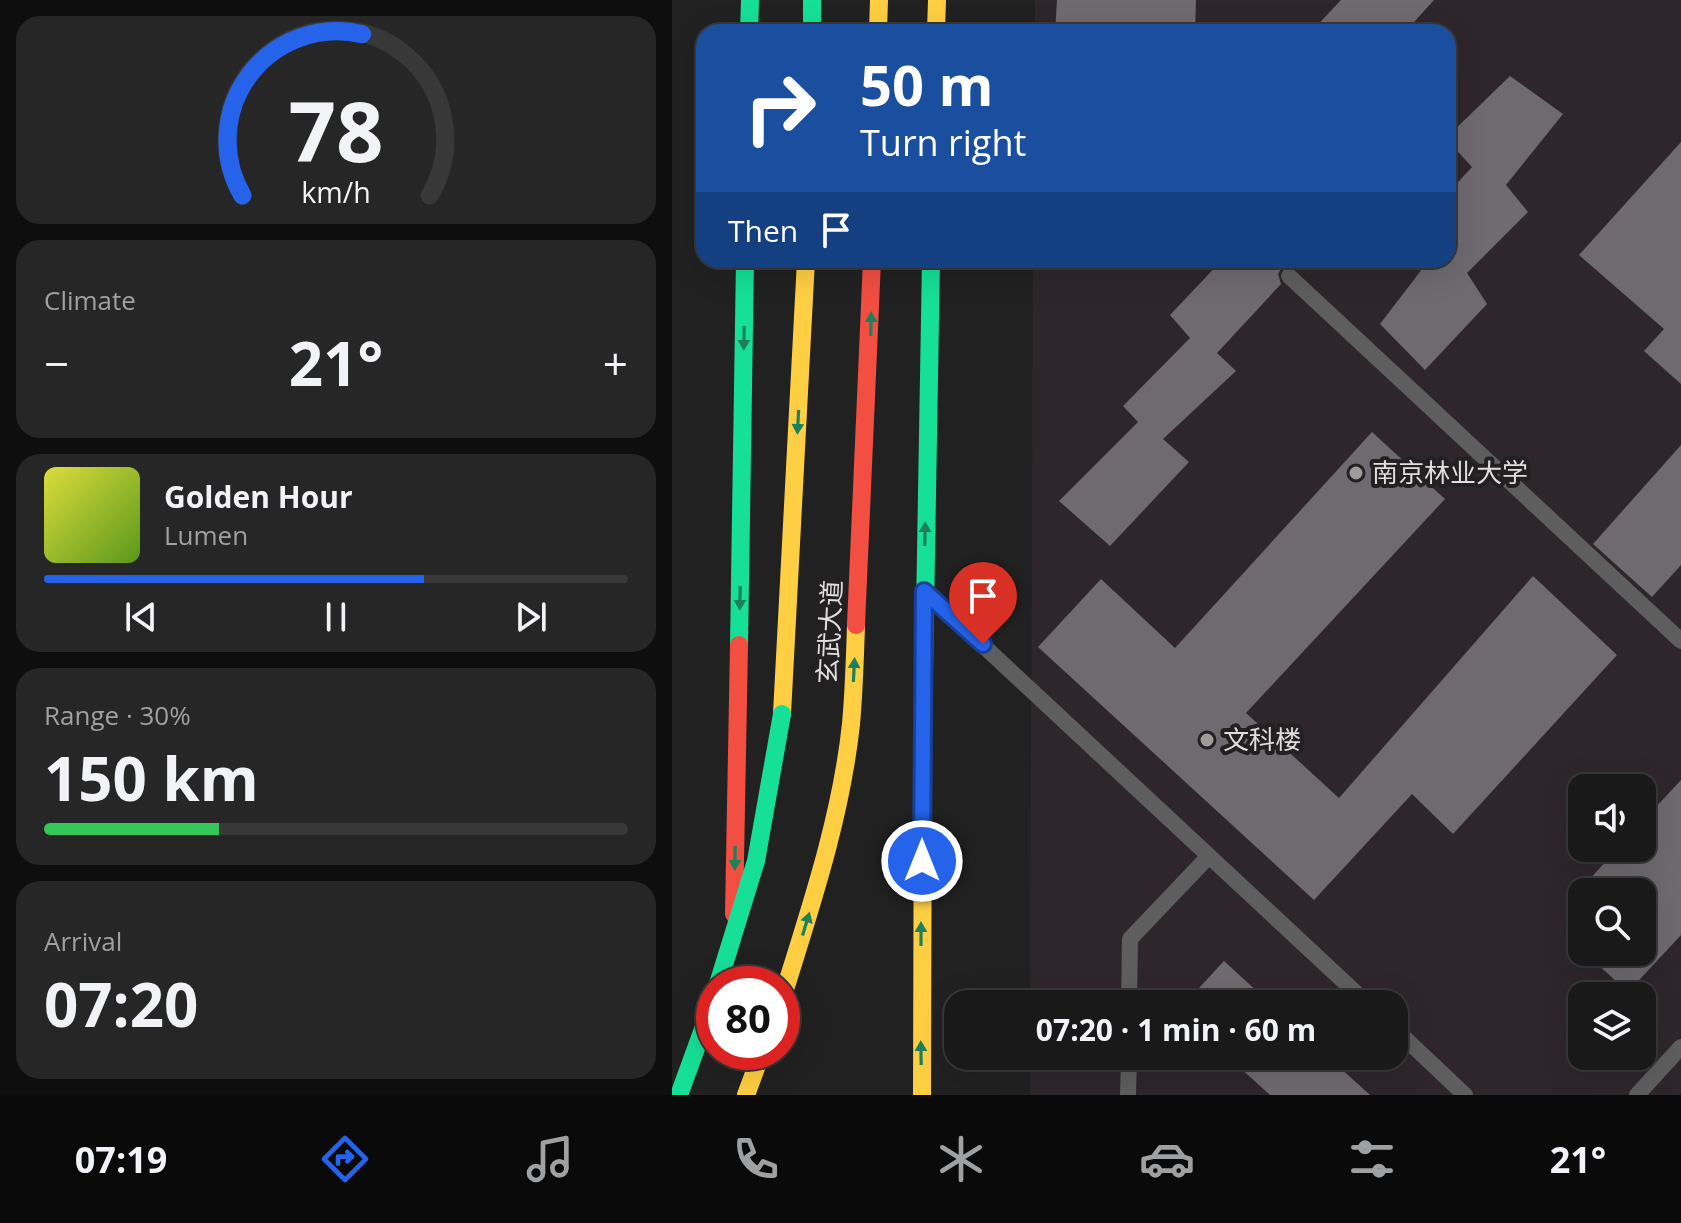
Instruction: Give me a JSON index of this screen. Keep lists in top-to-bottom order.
{
  "streets": {
    "highway": ["玄武大道"]
  },
  "places": ["南京林业大学", "文科楼"],
  "page": {
    "turn": ["50 m", "Turn right"],
    "then": "Then",
    "tile": [
      "Climate",
      ["Range · 30%", "150 km"],
      ["Arrival", "07:20"]
    ],
    "heat": ["−", "21°", "+"],
    "song": ["Golden Hour", "Lumen"],
    "limit": "80",
    "trip": "07:20 · 1 min · 60 m",
    "tabs": ["07:19", "21°"],
    "gauge": ["78", "km/h"]
  }
}
